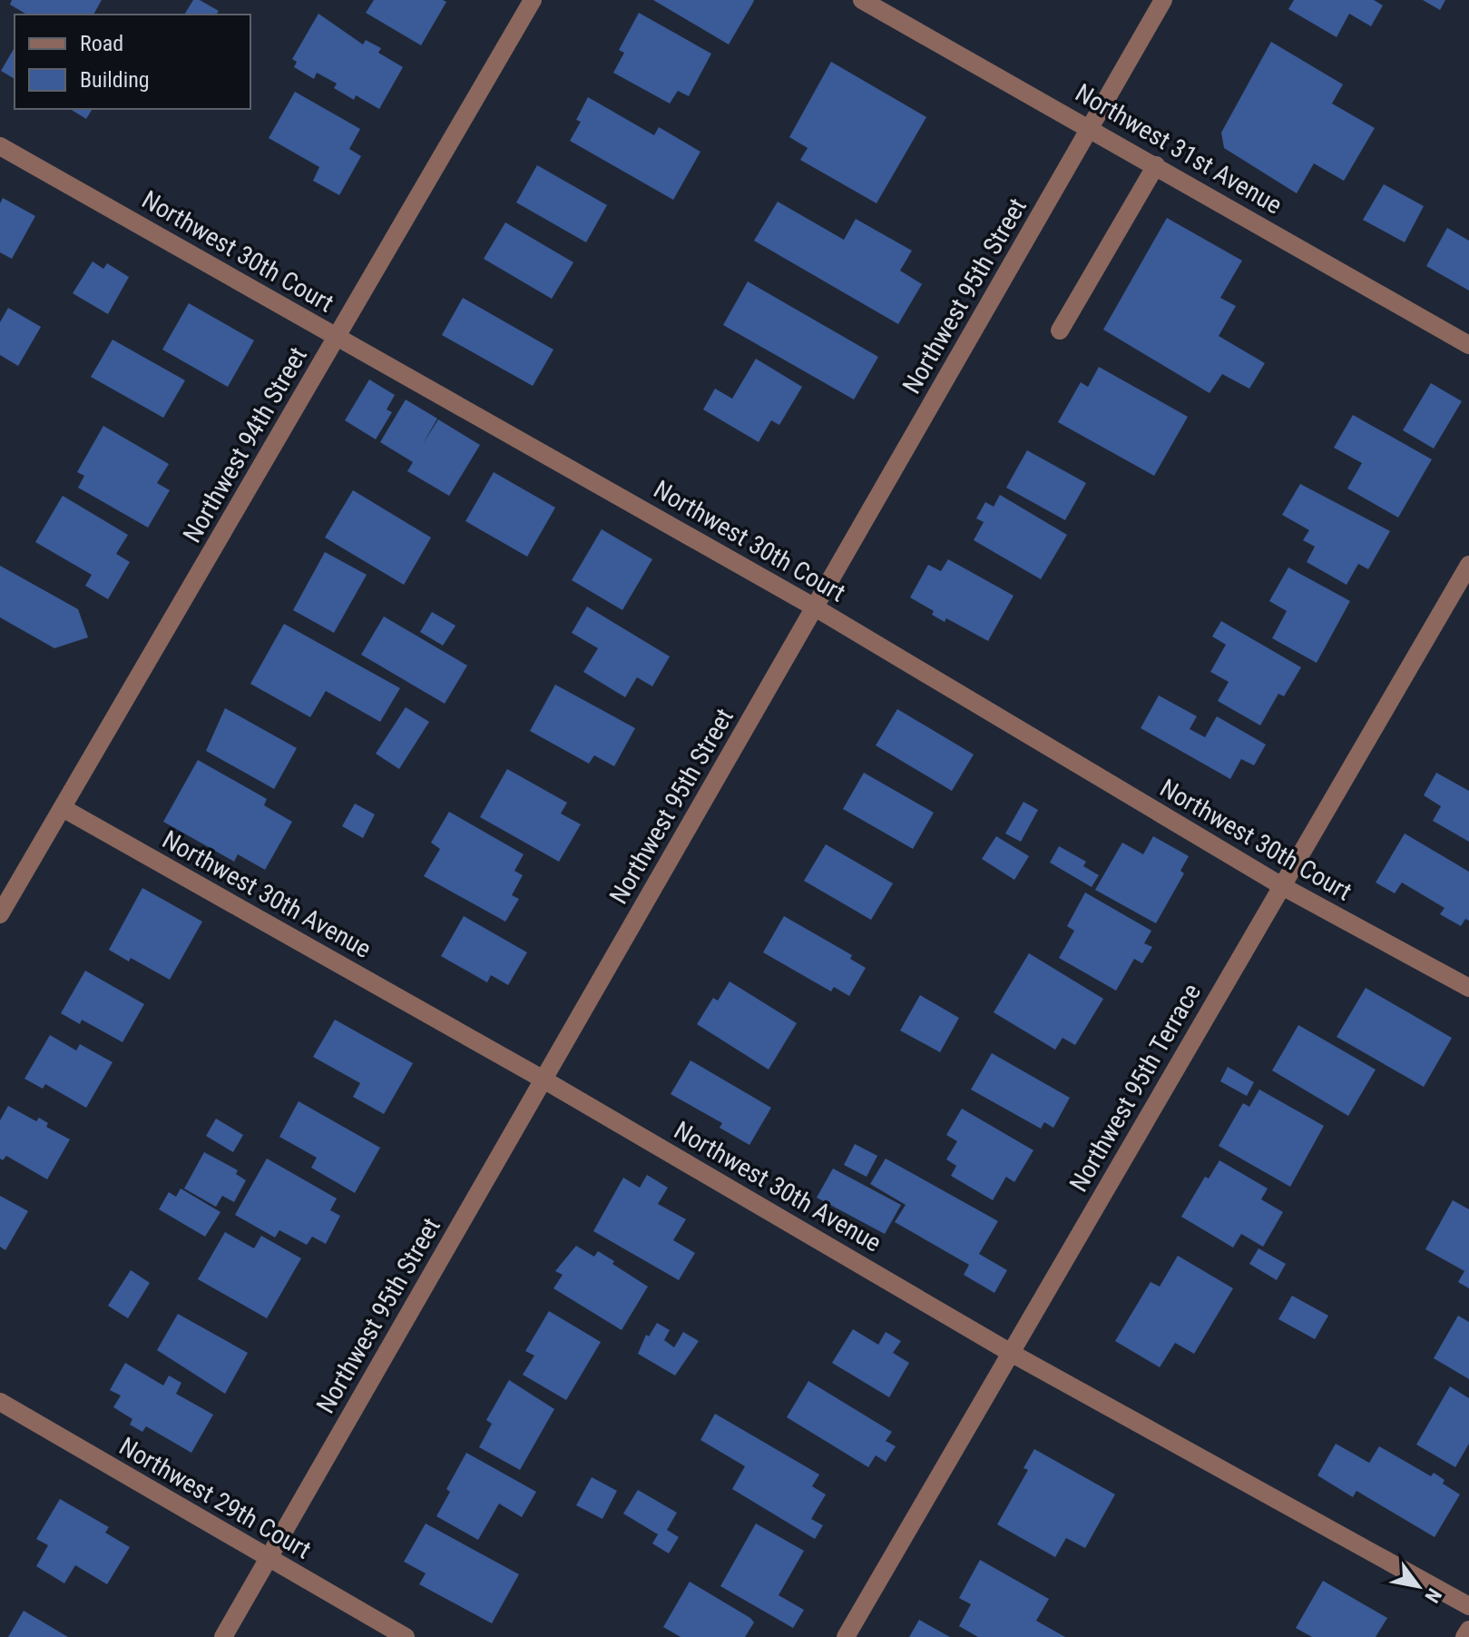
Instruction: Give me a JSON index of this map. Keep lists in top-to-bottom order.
{
  "streets": {
    "street": [
      "Northwest 31st Avenue",
      "Northwest 30th Court",
      "Northwest 95th Street",
      "Northwest 94th Street",
      "Northwest 30th Avenue",
      "Northwest 95th Terrace",
      "Northwest 29th Court"
    ]
  },
  "crossings": [
    ["Northwest 31st Avenue", "Northwest 95th Street"],
    ["Northwest 30th Court", "Northwest 95th Street"],
    ["Northwest 30th Court", "Northwest 94th Street"],
    ["Northwest 30th Court", "Northwest 95th Terrace"],
    ["Northwest 95th Street", "Northwest 30th Avenue"],
    ["Northwest 95th Street", "Northwest 29th Court"],
    ["Northwest 94th Street", "Northwest 30th Avenue"],
    ["Northwest 30th Avenue", "Northwest 95th Terrace"]
  ],
  "legend": ["Road", "Building"],
  "north": "bottom right"
}
